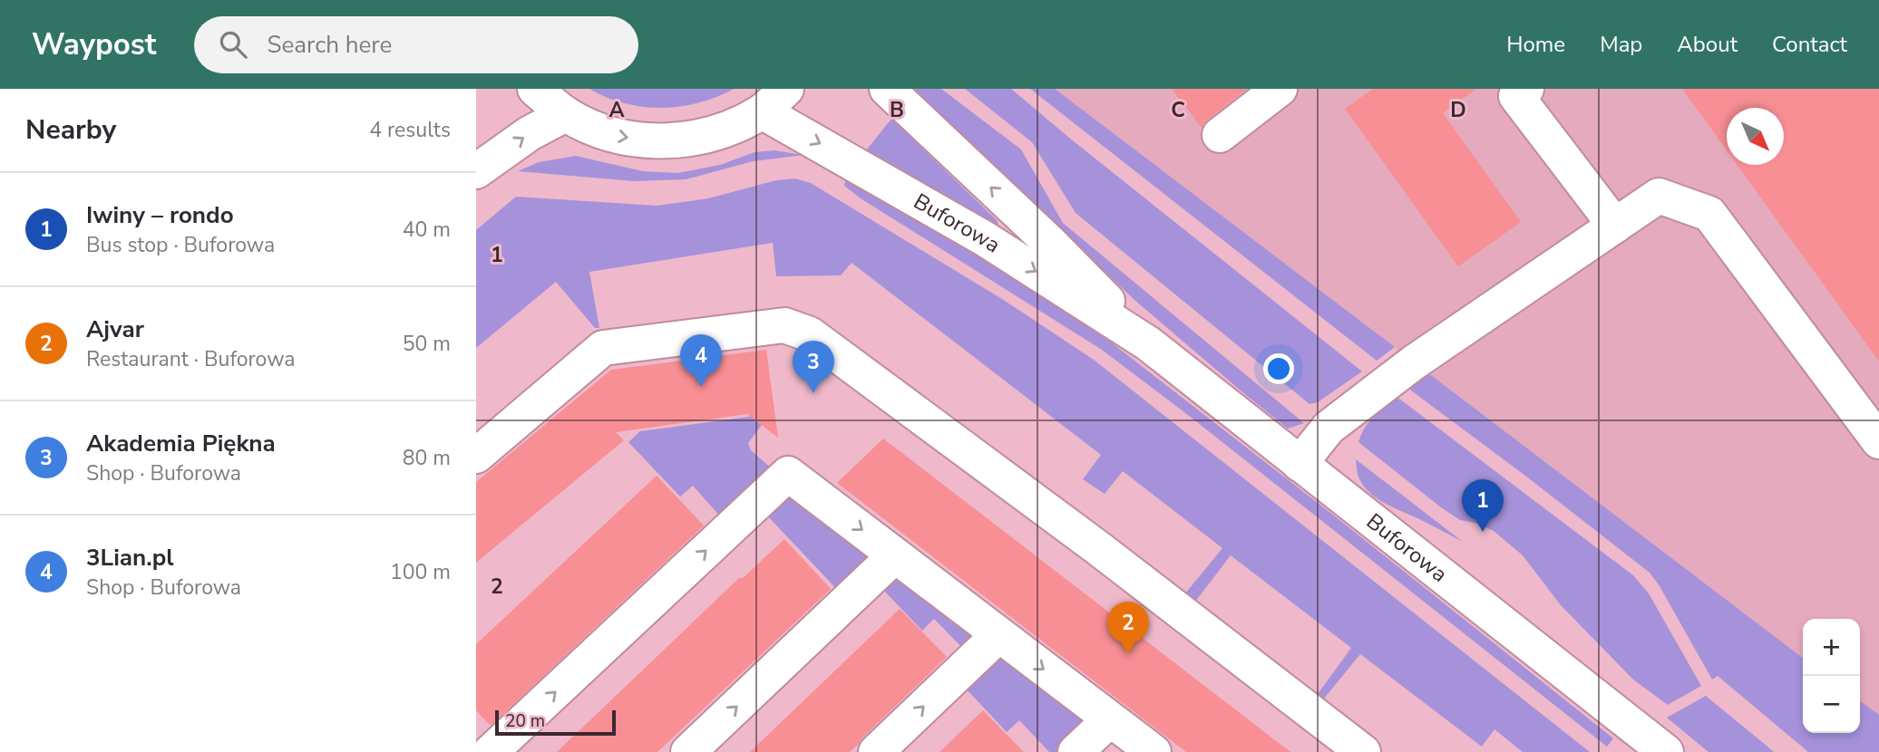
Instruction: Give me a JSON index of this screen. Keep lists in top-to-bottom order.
{
  "streets": {
    "main road": ["Buforowa"]
  },
  "scale_bar": "20 m",
  "north": "bottom right",
  "page": {
    "header": "Waypost",
    "search": "Search here",
    "nav": [
      "Home",
      "Map",
      "About",
      "Contact"
    ],
    "heading": ["Nearby", "4 results"],
    "list": [
      {
        "mark": "1",
        "name": "Iwiny – rondo",
        "note": "Bus stop · Buforowa",
        "value": "40 m"
      },
      {
        "mark": "2",
        "name": "Ajvar",
        "note": "Restaurant · Buforowa",
        "value": "50 m"
      },
      {
        "mark": "3",
        "name": "Akademia Piękna",
        "note": "Shop · Buforowa",
        "value": "80 m"
      },
      {
        "mark": "4",
        "name": "3Lian.pl",
        "note": "Shop · Buforowa",
        "value": "100 m"
      }
    ],
    "pins": [
      "4",
      "3",
      "1",
      "2"
    ],
    "map_buttons": ["+", "−"],
    "scale": "20 m"
  },
  "grid": {
    "columns": [
      "A",
      "B",
      "C",
      "D"
    ],
    "rows": ["1", "2"]
  }
}
